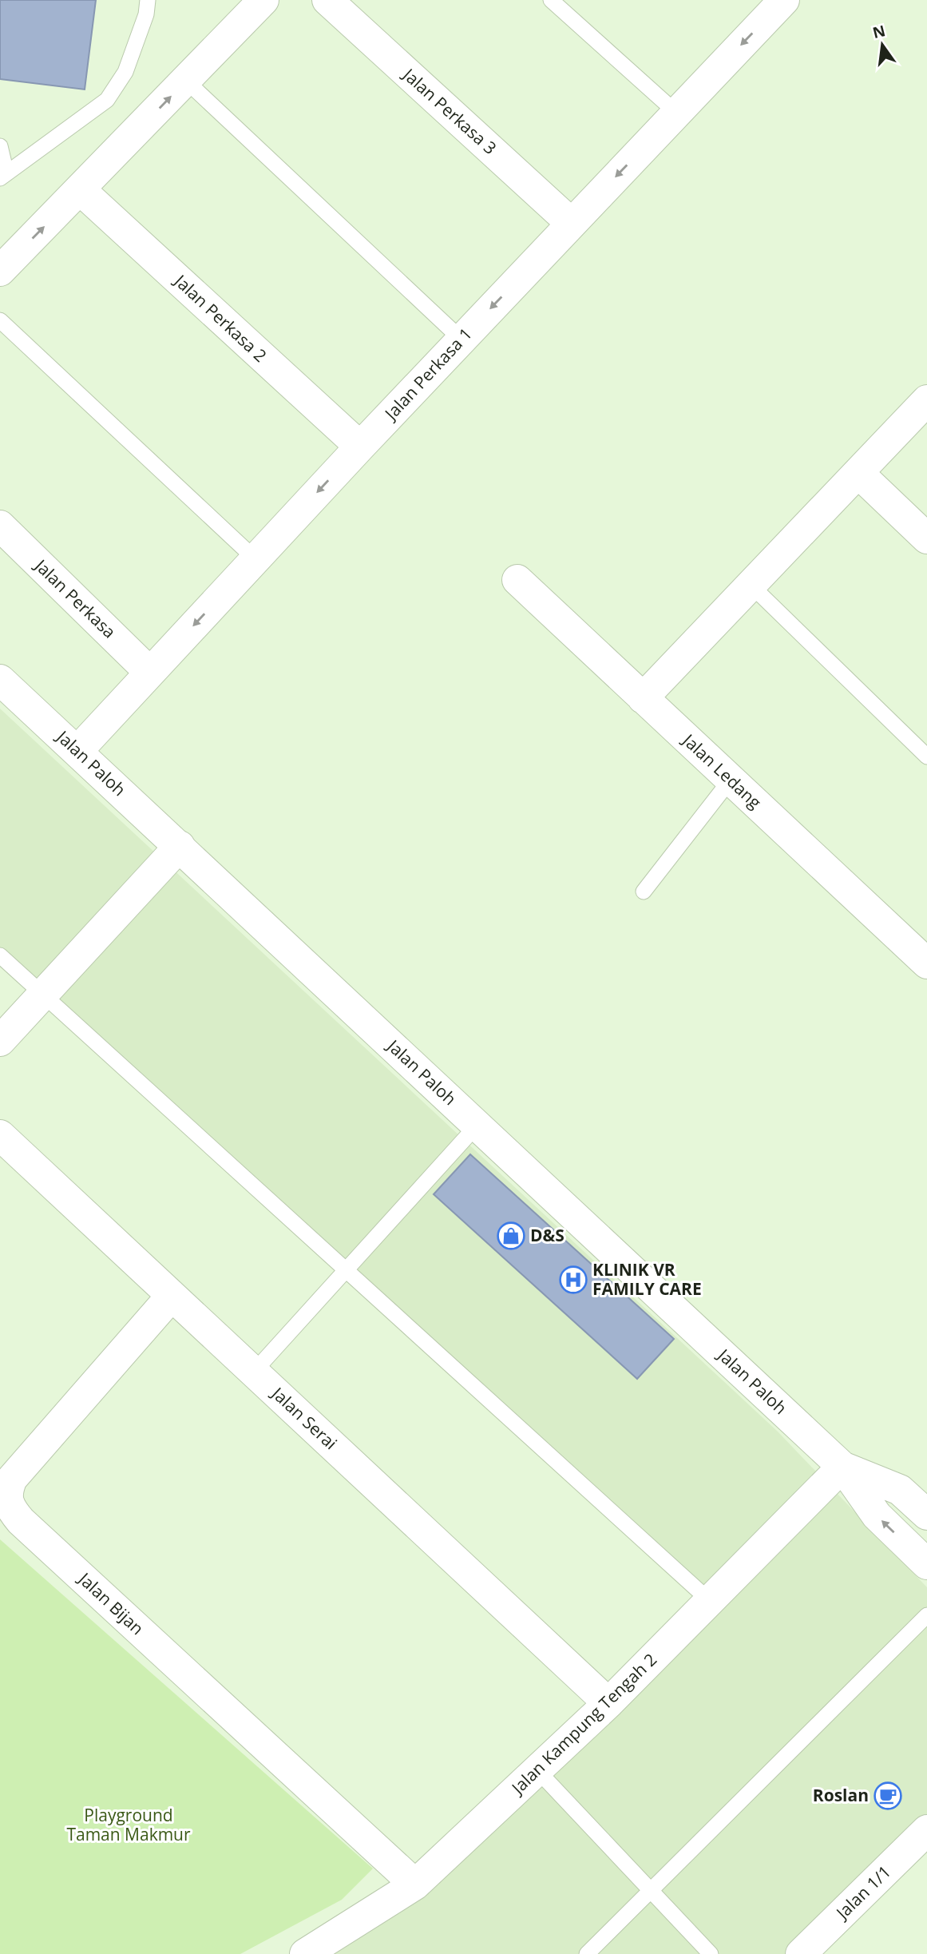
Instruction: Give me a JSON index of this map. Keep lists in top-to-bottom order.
{
  "streets": {
    "street": [
      "Jalan Perkasa 3",
      "Jalan Perkasa 2",
      "Jalan Perkasa 1",
      "Jalan Perkasa",
      "Jalan Paloh",
      "Jalan Ledang",
      "Jalan Serai",
      "Jalan Bijan",
      "Jalan Kampung Tengah 2",
      "Jalan 1/1"
    ]
  },
  "crossings": [
    ["Jalan Perkasa 3", "Jalan Perkasa 1"],
    ["Jalan Perkasa 2", "Jalan Perkasa 1"],
    ["Jalan Perkasa 1", "Jalan Perkasa"],
    ["Jalan Perkasa 1", "Jalan Paloh"],
    ["Jalan Paloh", "Jalan Kampung Tengah 2"],
    ["Jalan Serai", "Jalan Bijan"],
    ["Jalan Serai", "Jalan Kampung Tengah 2"],
    ["Jalan Bijan", "Jalan Kampung Tengah 2"]
  ],
  "one_way": ["Jalan Perkasa 1"],
  "parks": ["Playground Taman Makmur"],
  "places": {
    "shop": ["D&S"],
    "hospital": ["KLINIK VR FAMILY CARE"],
    "cafe": ["Roslan"]
  },
  "north": "top"
}
